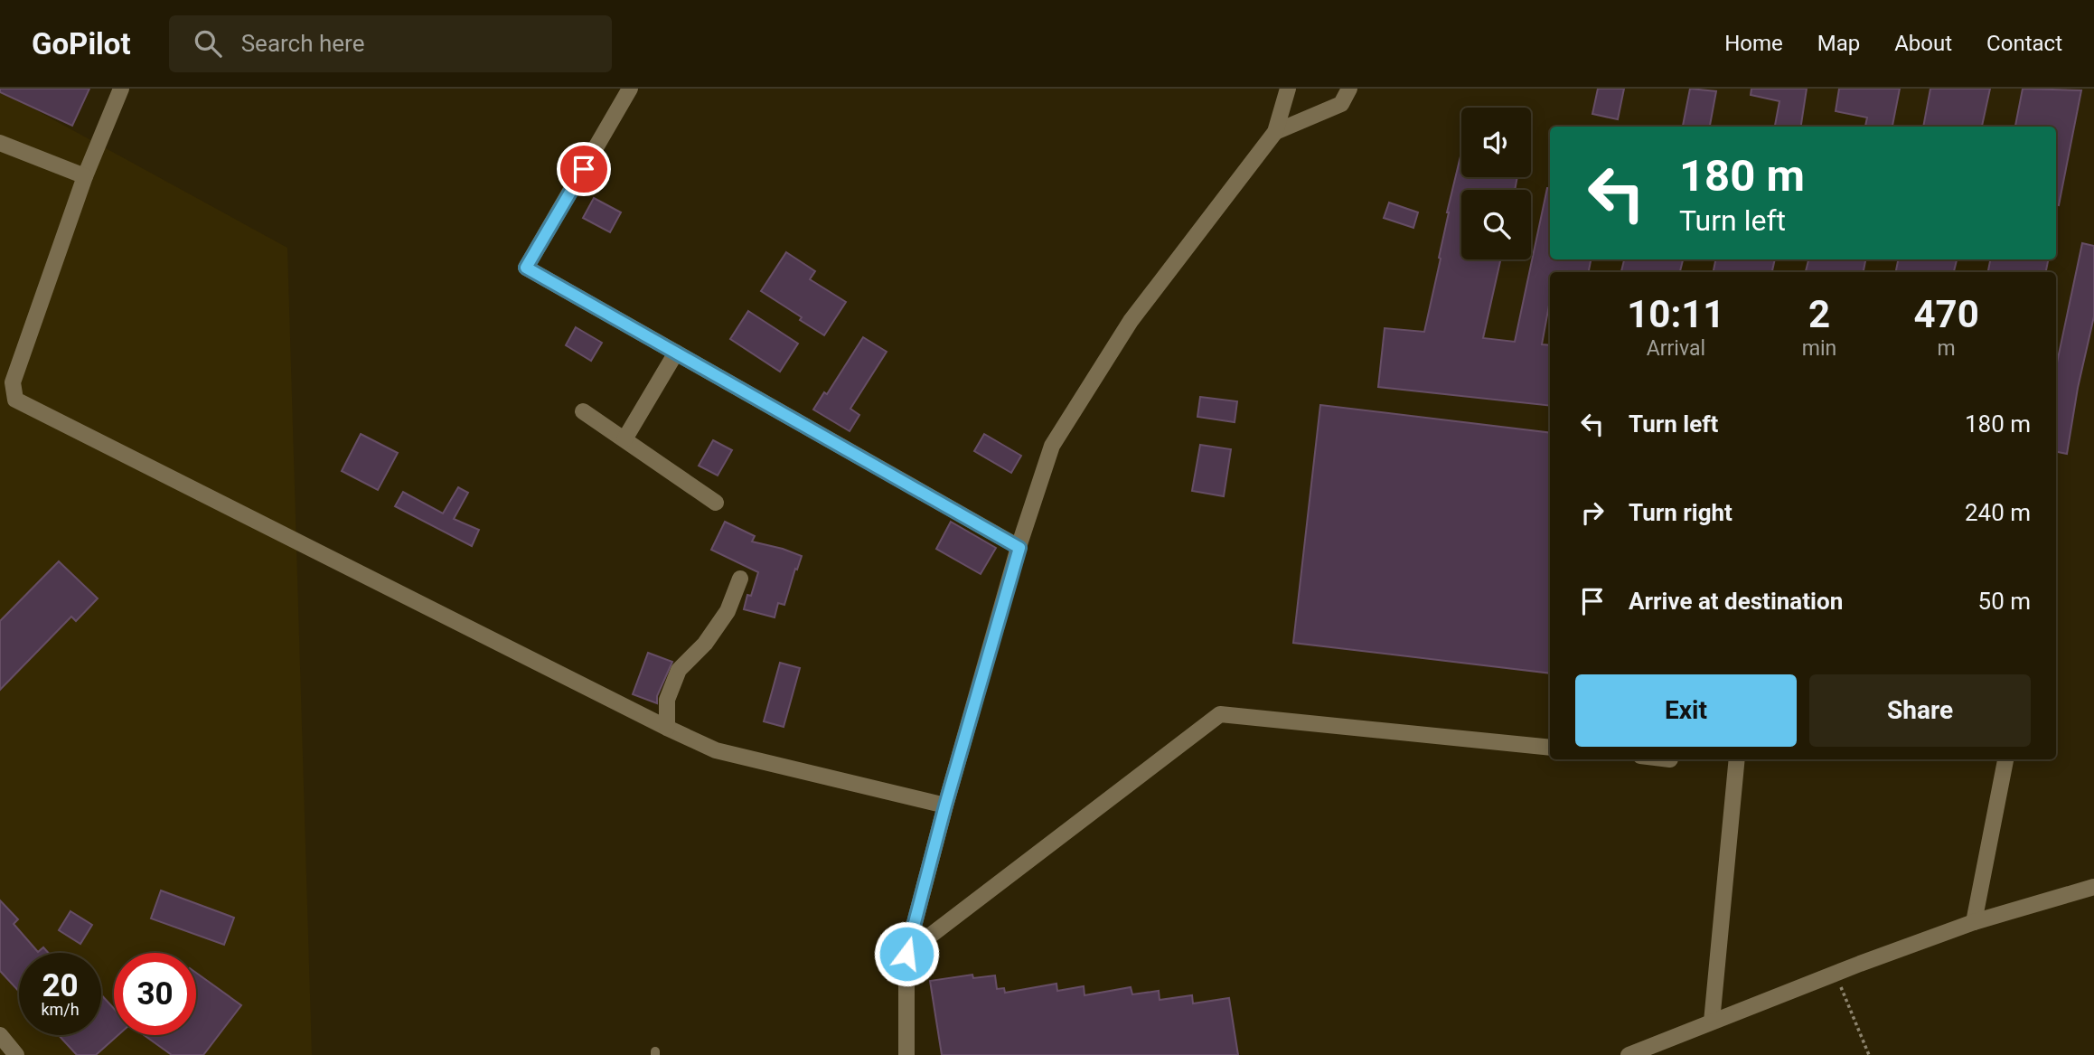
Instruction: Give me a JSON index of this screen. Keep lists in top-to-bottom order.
{
  "page": {
    "header": "GoPilot",
    "search": "Search here",
    "nav": [
      "Home",
      "Map",
      "About",
      "Contact"
    ],
    "turn": ["180 m", "Turn left"],
    "eta": [
      "10:11",
      "Arrival",
      "2",
      "min",
      "470",
      "m"
    ],
    "list": [
      {
        "name": "Turn left",
        "value": "180 m"
      },
      {
        "name": "Turn right",
        "value": "240 m"
      },
      {
        "name": "Arrive at destination",
        "value": "50 m"
      }
    ],
    "buttons": ["Exit", "Share"],
    "speed": "20 km/h",
    "limit": "30"
  }
}
